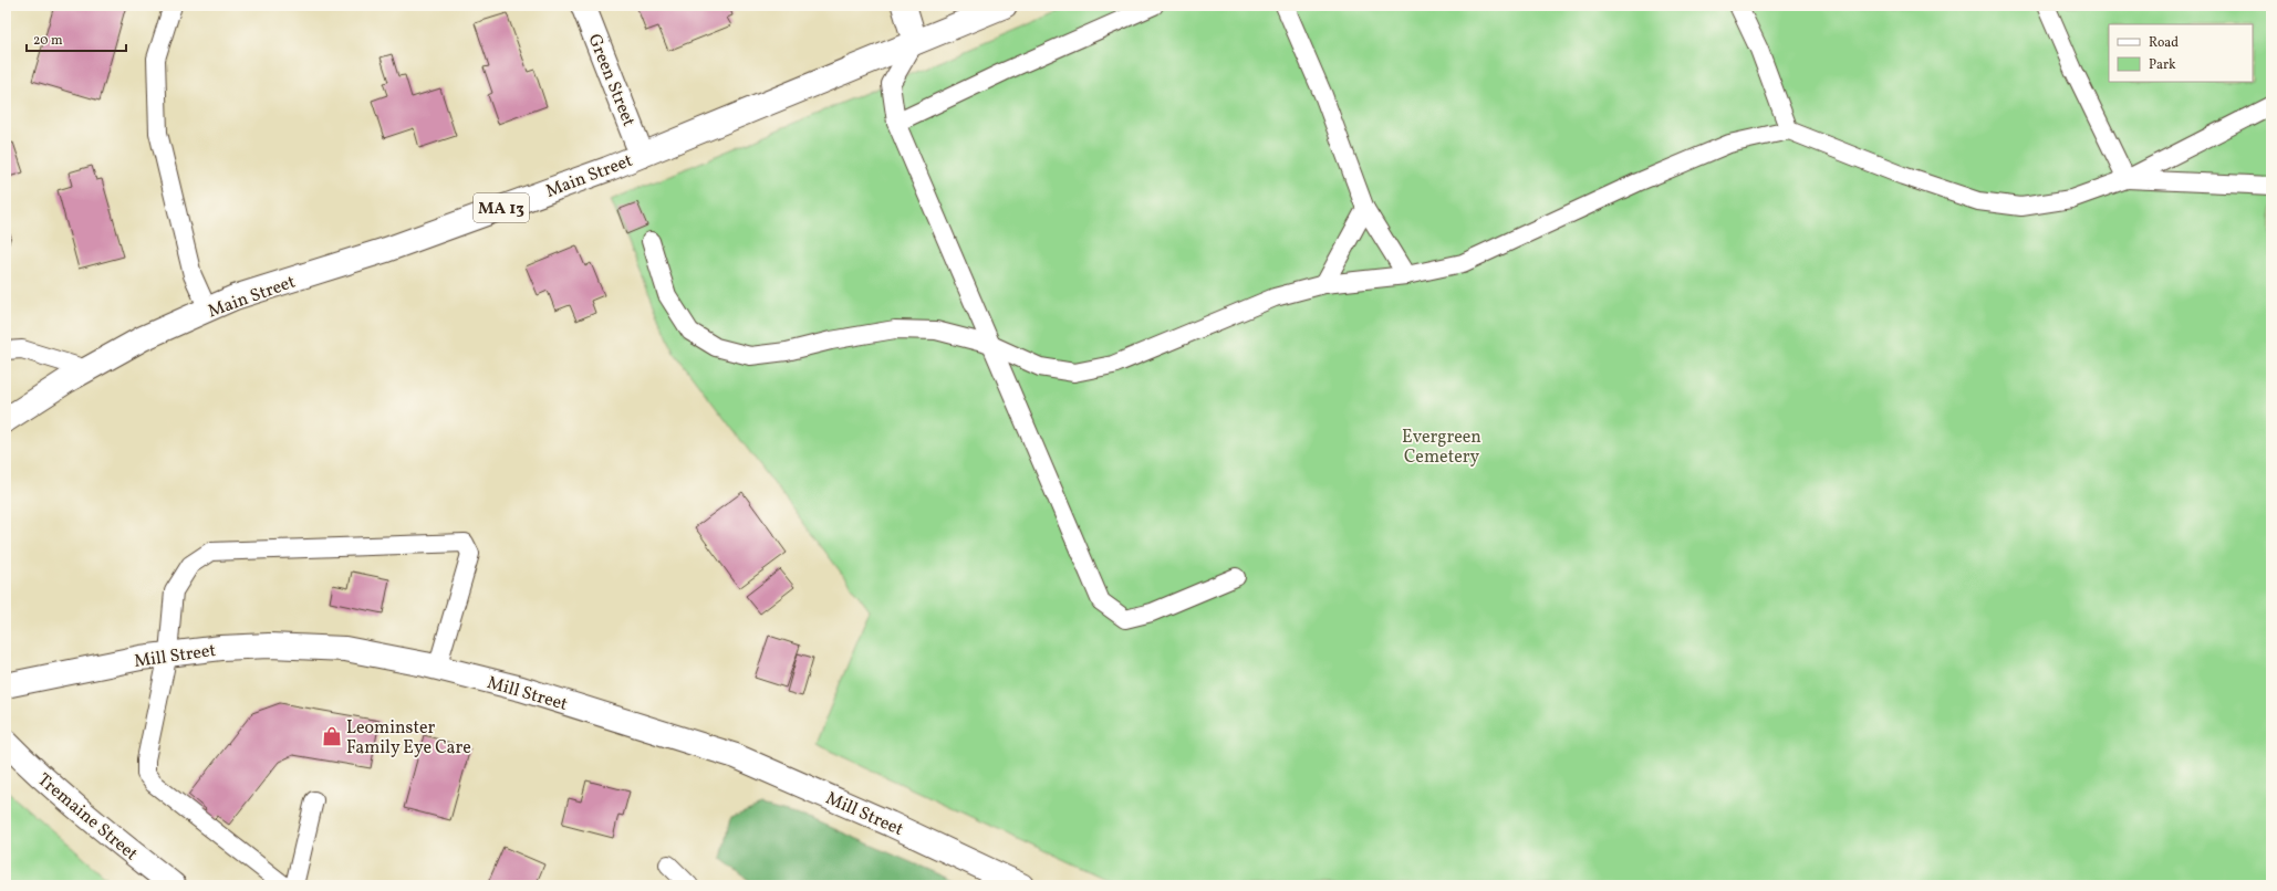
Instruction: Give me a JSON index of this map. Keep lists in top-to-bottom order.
{
  "streets": {
    "main road": [
      "Green Street",
      "Main Street",
      "MA 13",
      "Mill Street",
      "Tremaine Street"
    ]
  },
  "crossings": [
    ["Green Street", "Main Street"]
  ],
  "parks": ["Evergreen Cemetery"],
  "places": {
    "shop": ["Leominster Family Eye Care"]
  },
  "legend": ["Road", "Park"],
  "scale_bar": "20 m"
}
